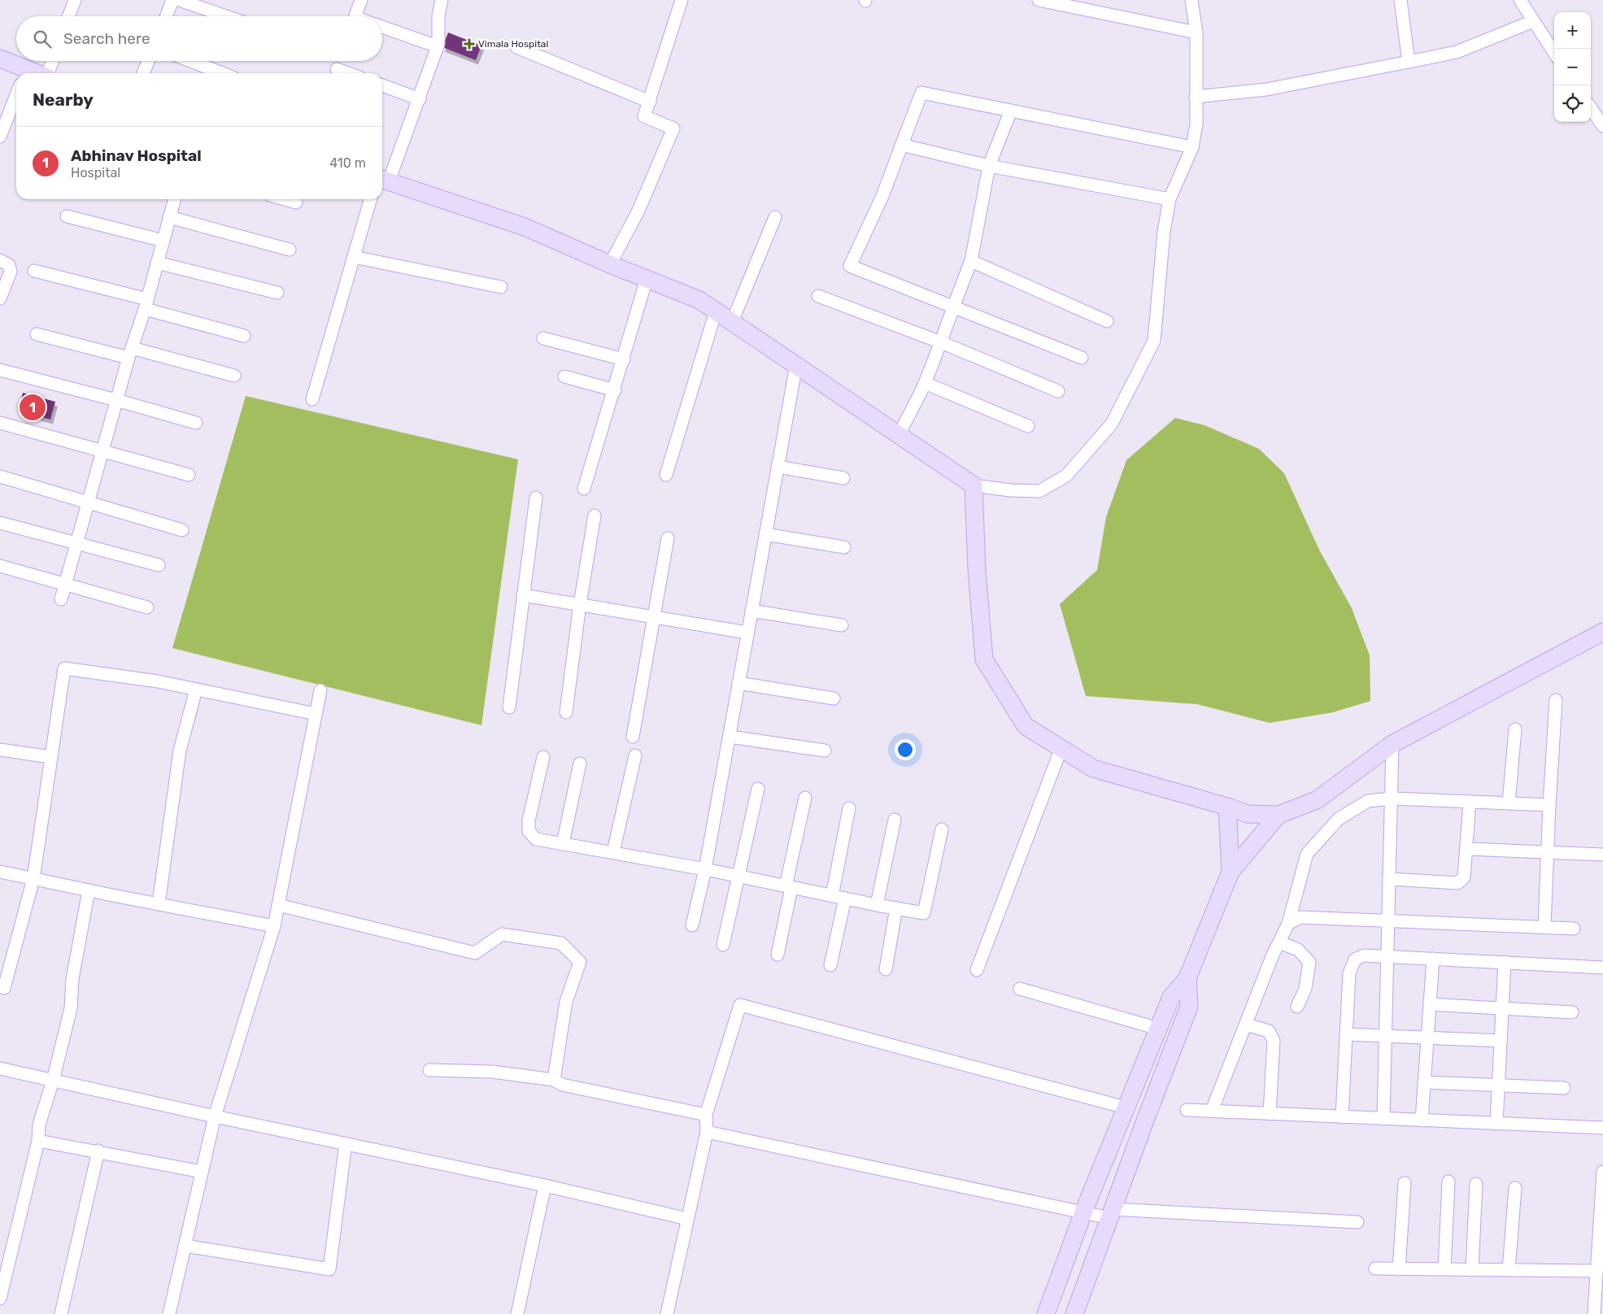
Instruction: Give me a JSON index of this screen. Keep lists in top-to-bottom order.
{
  "places": {
    "health": ["Vimala Hospital"]
  },
  "page": {
    "map_buttons": ["+", "−"],
    "search": "Search here",
    "heading": "Nearby",
    "list": [
      {
        "mark": "1",
        "name": "Abhinav Hospital",
        "note": "Hospital",
        "value": "410 m"
      }
    ],
    "pins": "1"
  }
}
